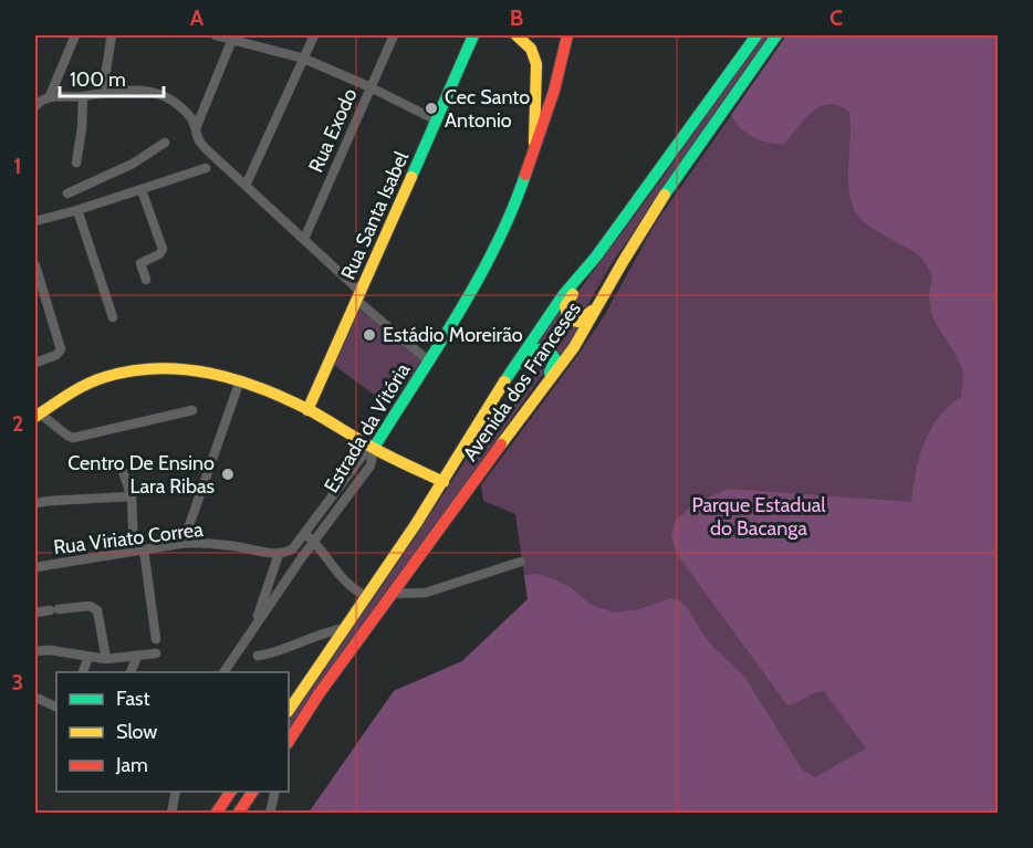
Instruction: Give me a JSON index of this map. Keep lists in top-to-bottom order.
{
  "streets": {
    "main road": ["Rua Santa Isabel", "Avenida dos Franceses", "Estrada da Vitória"],
    "street": ["Rua Exodo", "Rua Viriato Correa"]
  },
  "parks": ["Parque Estadual do Bacanga"],
  "places": ["Cec Santo Antonio", "Estádio Moreirão", "Centro De Ensino Lara Ribas"],
  "legend": ["Fast", "Slow", "Jam"],
  "scale_bar": "100 m",
  "grid": {
    "columns": ["A", "B", "C"],
    "rows": ["1", "2", "3"]
  }
}
